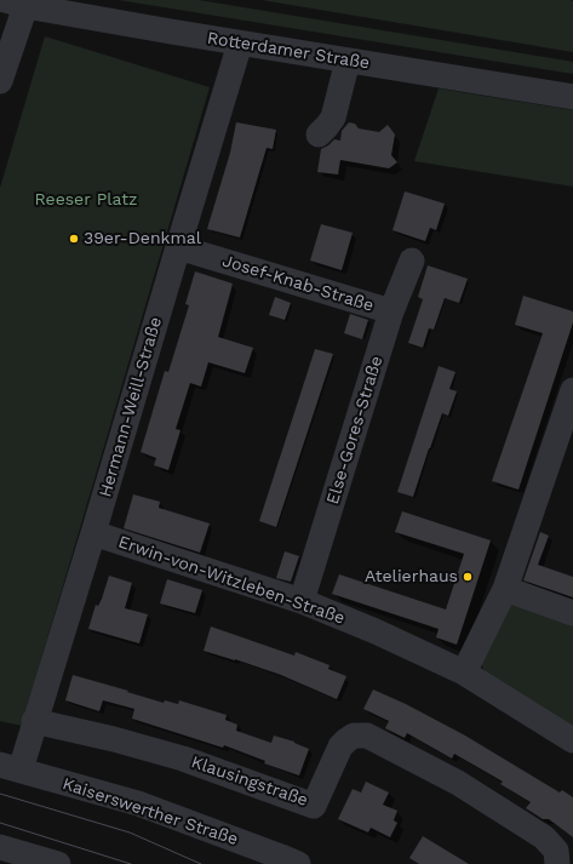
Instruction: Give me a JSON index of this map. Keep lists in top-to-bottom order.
{
  "streets": {
    "street": [
      "Rotterdamer Straße",
      "Josef-Knab-Straße",
      "Hermann-Weill-Straße",
      "Else-Gores-Straße",
      "Erwin-von-Witzleben-Straße",
      "Klausingstraße",
      "Kaiserswerther Straße"
    ]
  },
  "crossings": [
    ["Rotterdamer Straße", "Hermann-Weill-Straße"],
    ["Josef-Knab-Straße", "Hermann-Weill-Straße"],
    ["Josef-Knab-Straße", "Else-Gores-Straße"],
    ["Hermann-Weill-Straße", "Erwin-von-Witzleben-Straße"],
    ["Hermann-Weill-Straße", "Klausingstraße"],
    ["Hermann-Weill-Straße", "Kaiserswerther Straße"],
    ["Else-Gores-Straße", "Erwin-von-Witzleben-Straße"]
  ],
  "parks": ["Reeser Platz"],
  "places": ["39er-Denkmal", "Atelierhaus"]
}
